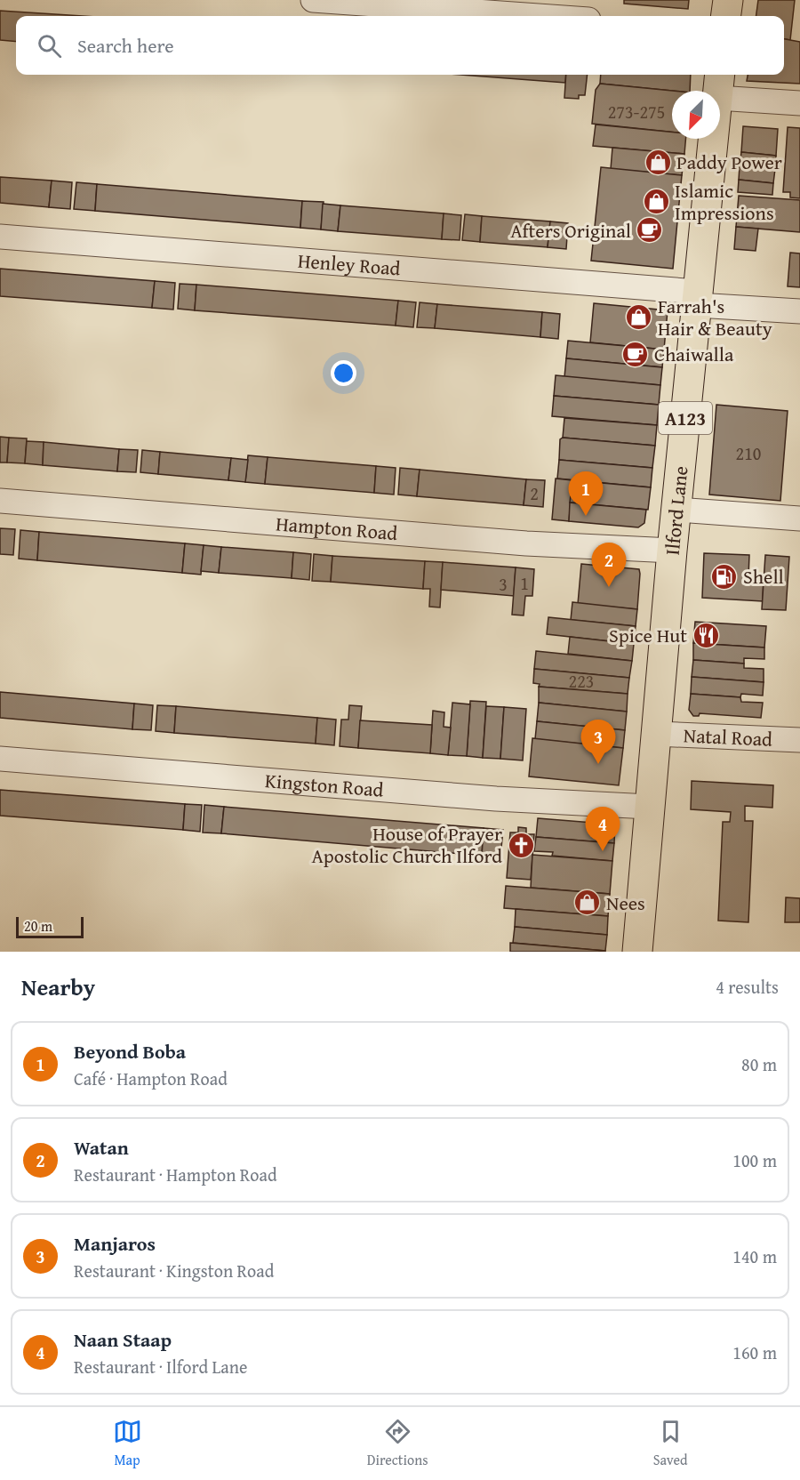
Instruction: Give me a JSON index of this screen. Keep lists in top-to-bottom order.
{
  "streets": {
    "main road": ["A123", "Ilford Lane"],
    "street": [
      "Henley Road",
      "Hampton Road",
      "Natal Road",
      "Kingston Road"
    ]
  },
  "crossings": [
    ["Henley Road", "Ilford Lane"],
    ["Ilford Lane", "Hampton Road"],
    ["Ilford Lane", "Natal Road"],
    ["Ilford Lane", "Kingston Road"]
  ],
  "places": {
    "shop": [
      "Paddy Power",
      "Islamic Impressions",
      "Farrah's Hair & Beauty",
      "Nees"
    ],
    "cafe": ["Afters Original", "Chaiwalla"],
    "fuel station": ["Shell"],
    "restaurant": ["Spice Hut"],
    "church": ["House of Prayer Apostolic Church Ilford"]
  },
  "house_numbers": [
    "273-275",
    "210",
    "2",
    "1",
    "3",
    "223"
  ],
  "scale_bar": "20 m",
  "north": "bottom left",
  "page": {
    "search": "Search here",
    "pins": [
      "1",
      "2",
      "3",
      "4"
    ],
    "scale": "20 m",
    "heading": ["Nearby", "4 results"],
    "list": [
      {
        "mark": "1",
        "name": "Beyond Boba",
        "note": "Café · Hampton Road",
        "value": "80 m"
      },
      {
        "mark": "2",
        "name": "Watan",
        "note": "Restaurant · Hampton Road",
        "value": "100 m"
      },
      {
        "mark": "3",
        "name": "Manjaros",
        "note": "Restaurant · Kingston Road",
        "value": "140 m"
      },
      {
        "mark": "4",
        "name": "Naan Staap",
        "note": "Restaurant · Ilford Lane",
        "value": "160 m"
      }
    ],
    "nav": ["Map", "Directions", "Saved"]
  }
}
